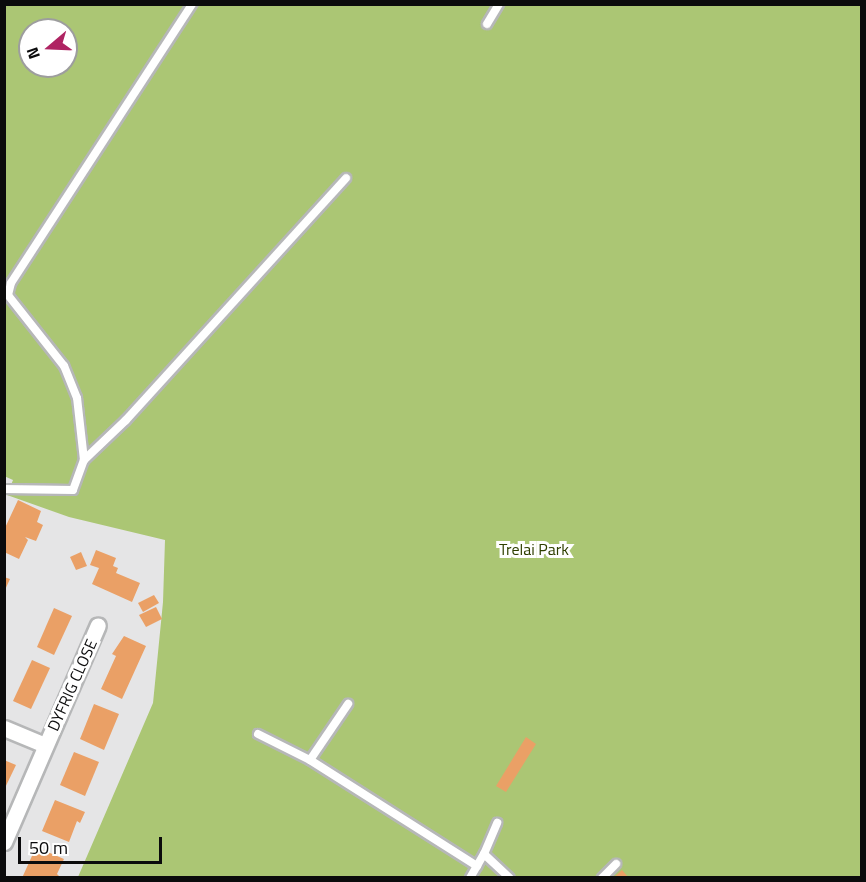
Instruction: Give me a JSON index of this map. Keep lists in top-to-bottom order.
{
  "streets": {
    "street": ["DYFRIG CLOSE"]
  },
  "parks": ["Trelai Park"],
  "scale_bar": "50 m",
  "north": "left"
}
